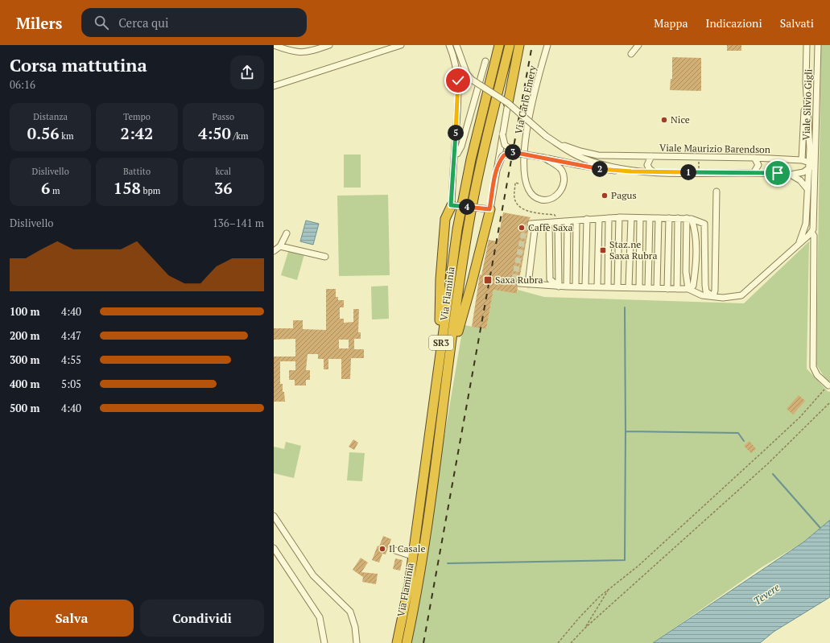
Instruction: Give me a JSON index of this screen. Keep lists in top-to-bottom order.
{
  "streets": {
    "highway": ["Via Flaminia", "SR3"],
    "street": ["Via Carlo Emery", "Viale Silvio Gigli", "Viale Maurizio Barendson"]
  },
  "water": ["Tevere"],
  "places": {
    "other": [
      "Nice",
      "Pagus",
      "Caffè Saxa",
      "Il Casale"
    ],
    "transit": ["Staz.ne Saxa Rubra", "Saxa Rubra"]
  },
  "page": {
    "header": "Milers",
    "search": "Cerca qui",
    "nav": ["Mappa", "Indicazioni", "Salvati"],
    "heading": ["Corsa mattutina", "06:16"],
    "stats": [
      ["Distanza", "0.56 km"],
      ["Tempo", "2:42"],
      ["Passo", "4:50 /km"],
      ["Dislivello", "6 m"],
      ["Battito", "158 bpm"],
      ["kcal", "36"]
    ],
    "pins": [
      "5",
      "3",
      "2",
      "1",
      "4"
    ],
    "chart": ["Dislivello", "136–141 m"],
    "list": [
      {
        "name": "100 m",
        "note": "4:40"
      },
      {
        "name": "200 m",
        "note": "4:47"
      },
      {
        "name": "300 m",
        "note": "4:55"
      },
      {
        "name": "400 m",
        "note": "5:05"
      },
      {
        "name": "500 m",
        "note": "4:40"
      }
    ],
    "buttons": ["Salva", "Condividi"]
  }
}
